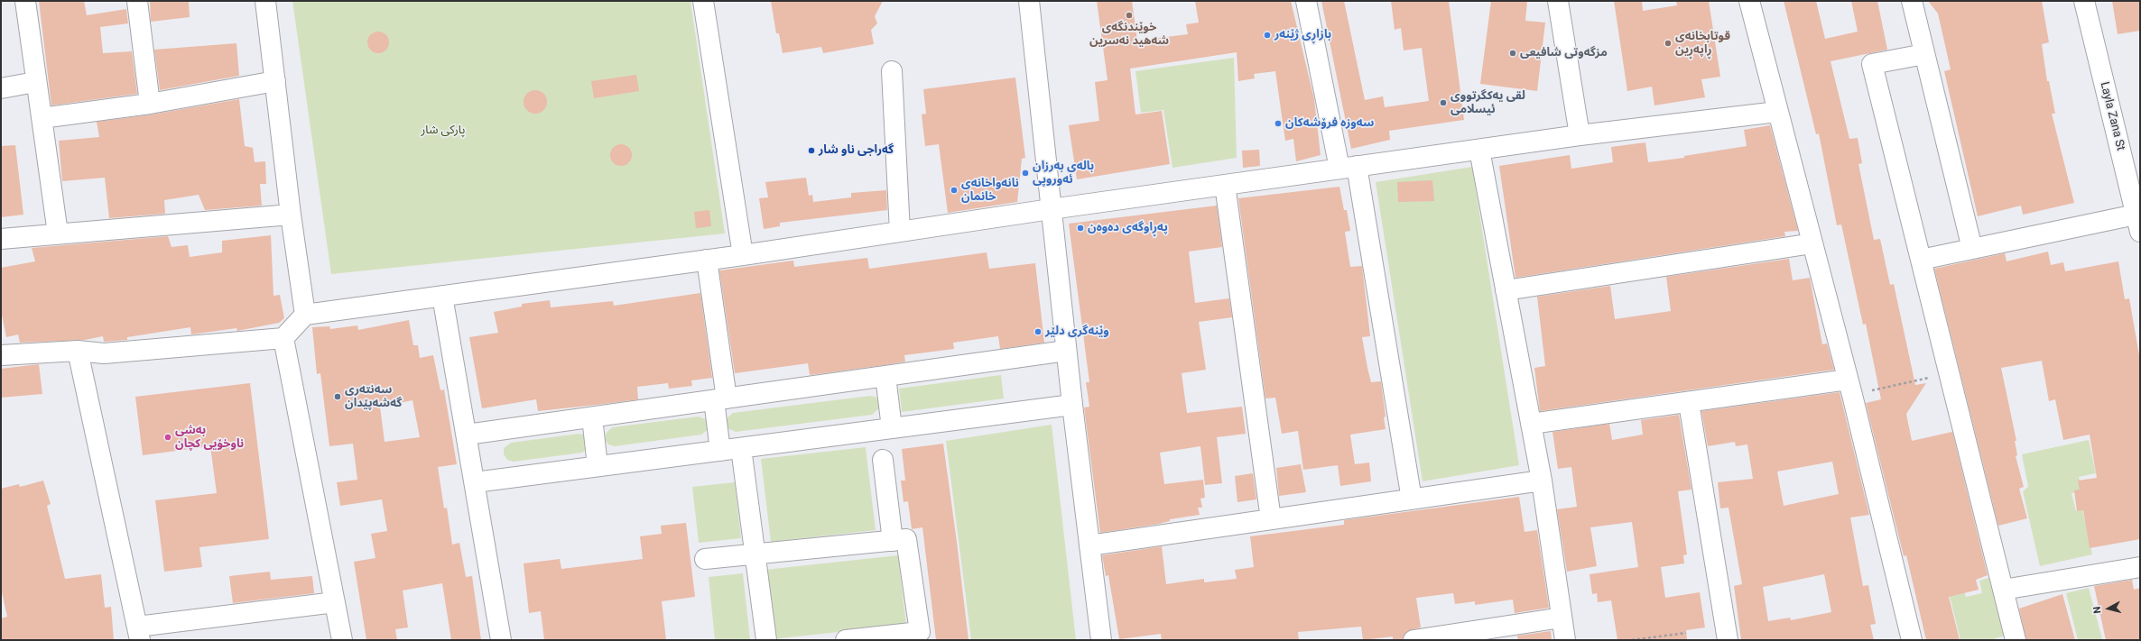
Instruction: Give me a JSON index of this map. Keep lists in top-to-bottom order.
{
  "streets": {
    "street": ["Layla Zana St"]
  },
  "parks": ["پاركى شار"],
  "places": [
    "خوێندنگەی شەهید نەسرین",
    "بازاڕی ژێنەر",
    "قوتابخانەی ڕاپەڕین",
    "مزگەوتی شافیعی",
    "لقی یەکگرتووی ئیسلامی",
    "سەوزە فرۆشەکان",
    "گەراجی ناو شار",
    "بالەی بەرزان ئەوروپی",
    "نانەواخانەی خانمان",
    "پەڕاوگەی دەوەن",
    "وێنەگری دلێر",
    "سەنتەری گەشەپێدان",
    "بەشی ناوخۆیی کچان"
  ],
  "north": "left"
}
